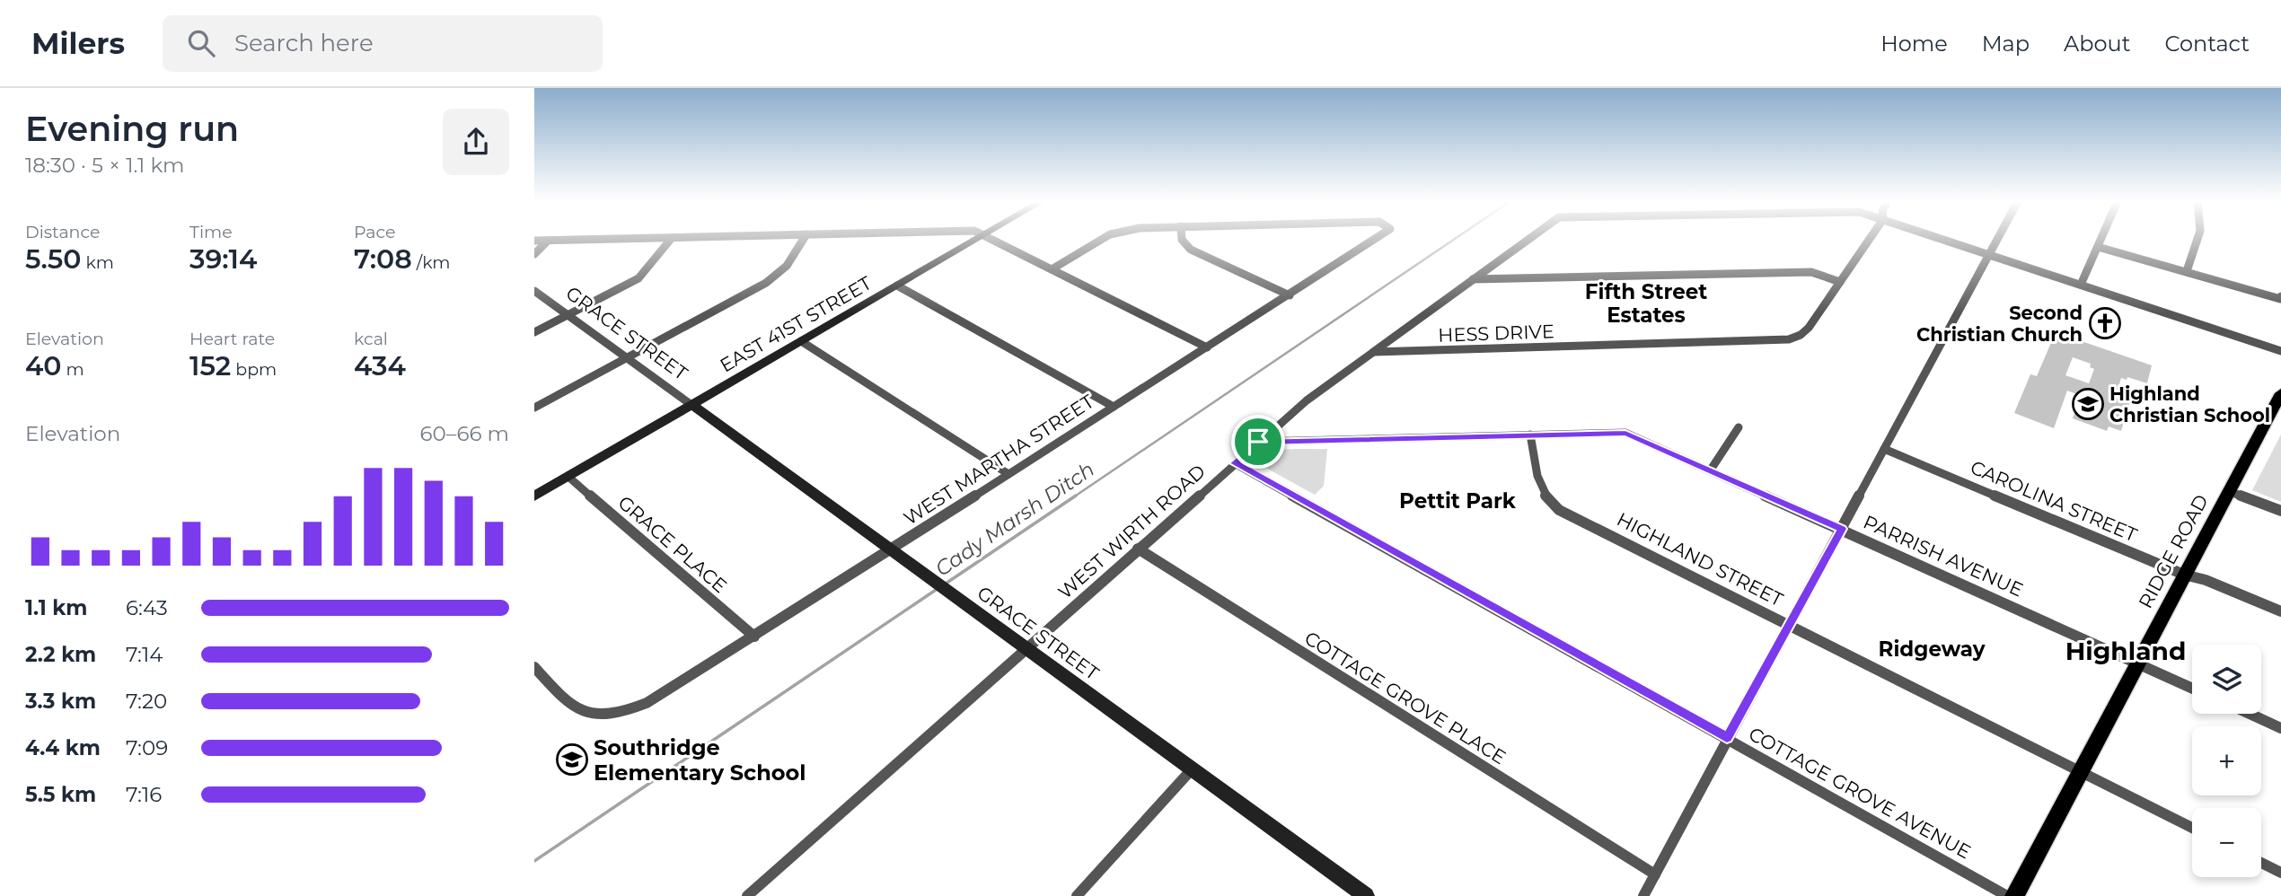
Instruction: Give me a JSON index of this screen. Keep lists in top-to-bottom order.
{
  "streets": {
    "main road": ["RIDGE ROAD"],
    "street": [
      "EAST 41ST STREET",
      "GRACE STREET",
      "HESS DRIVE",
      "WEST MARTHA STREET",
      "CAROLINA STREET",
      "WEST WIRTH ROAD",
      "GRACE PLACE",
      "PARRISH AVENUE",
      "HIGHLAND STREET",
      "COTTAGE GROVE PLACE",
      "COTTAGE GROVE AVENUE"
    ]
  },
  "crossings": [
    ["EAST 41ST STREET", "GRACE STREET"],
    ["EAST 41ST STREET", "GRACE PLACE"],
    ["GRACE STREET", "WEST MARTHA STREET"],
    ["GRACE STREET", "WEST WIRTH ROAD"],
    ["HESS DRIVE", "WEST WIRTH ROAD"],
    ["WEST MARTHA STREET", "GRACE PLACE"],
    ["CAROLINA STREET", "RIDGE ROAD"],
    ["WEST WIRTH ROAD", "PARRISH AVENUE"],
    ["WEST WIRTH ROAD", "COTTAGE GROVE PLACE"],
    ["WEST WIRTH ROAD", "COTTAGE GROVE AVENUE"],
    ["RIDGE ROAD", "PARRISH AVENUE"],
    ["RIDGE ROAD", "HIGHLAND STREET"],
    ["PARRISH AVENUE", "HIGHLAND STREET"]
  ],
  "districts": [
    "Fifth Street Estates",
    "Pettit Park",
    "Ridgeway",
    "Highland"
  ],
  "water": ["Cady Marsh Ditch"],
  "places": {
    "church": ["Second Christian Church"],
    "school or university": ["Highland Christian School", "Southridge Elementary School"]
  },
  "page": {
    "header": "Milers",
    "search": "Search here",
    "nav": [
      "Home",
      "Map",
      "About",
      "Contact"
    ],
    "heading": ["Evening run", "18:30 · 5 × 1.1 km"],
    "stats": [
      ["Distance", "5.50 km"],
      ["Time", "39:14"],
      ["Pace", "7:08 /km"],
      ["Elevation", "40 m"],
      ["Heart rate", "152 bpm"],
      ["kcal", "434"]
    ],
    "chart": ["Elevation", "60–66 m"],
    "list": [
      {
        "name": "1.1 km",
        "note": "6:43"
      },
      {
        "name": "2.2 km",
        "note": "7:14"
      },
      {
        "name": "3.3 km",
        "note": "7:20"
      },
      {
        "name": "4.4 km",
        "note": "7:09"
      },
      {
        "name": "5.5 km",
        "note": "7:16"
      }
    ],
    "map_buttons": ["+", "−"]
  }
}
